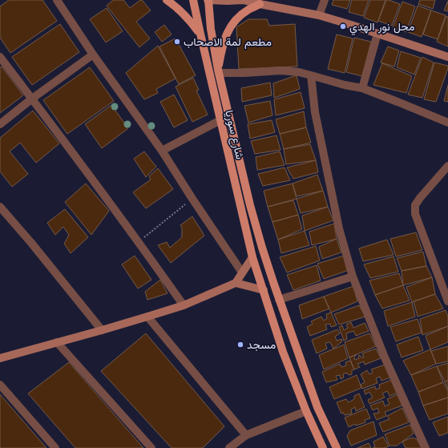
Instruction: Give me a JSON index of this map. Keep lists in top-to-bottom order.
{
  "streets": {
    "main road": ["شارع سوريا"]
  },
  "places": ["محل نور الهدي", "مطعم لمة الاصحاب", "مسجد"]
}
